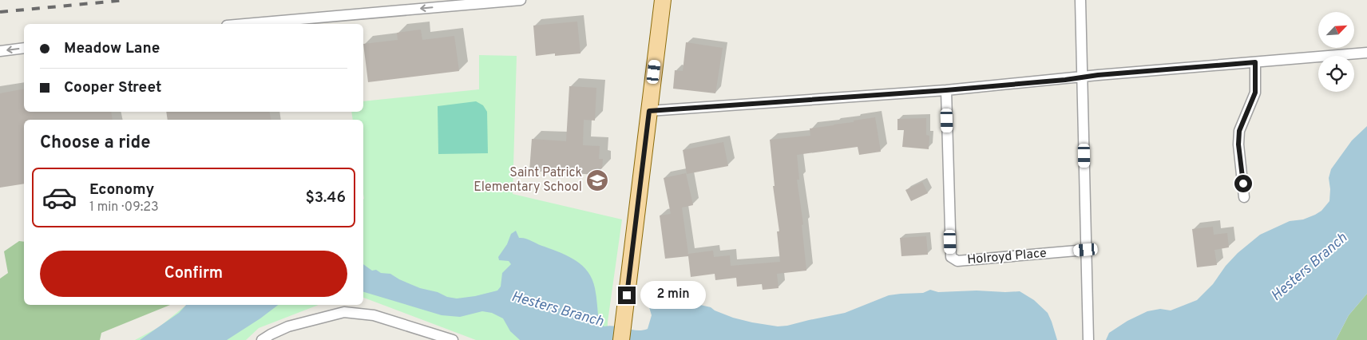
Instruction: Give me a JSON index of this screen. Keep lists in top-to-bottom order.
{
  "streets": {
    "street": ["Holroyd Place"]
  },
  "water": ["Hesters Branch"],
  "places": {
    "school or university": ["Saint Patrick Elementary School"]
  },
  "north": "top right",
  "page": {
    "banner": ["Meadow Lane", "Cooper Street"],
    "heading": "Choose a ride",
    "list": [
      {
        "name": "Economy",
        "note": "1 min · 09:23",
        "value": "$3.46"
      }
    ],
    "buttons": "Confirm",
    "bubble": "2 min"
  }
}
